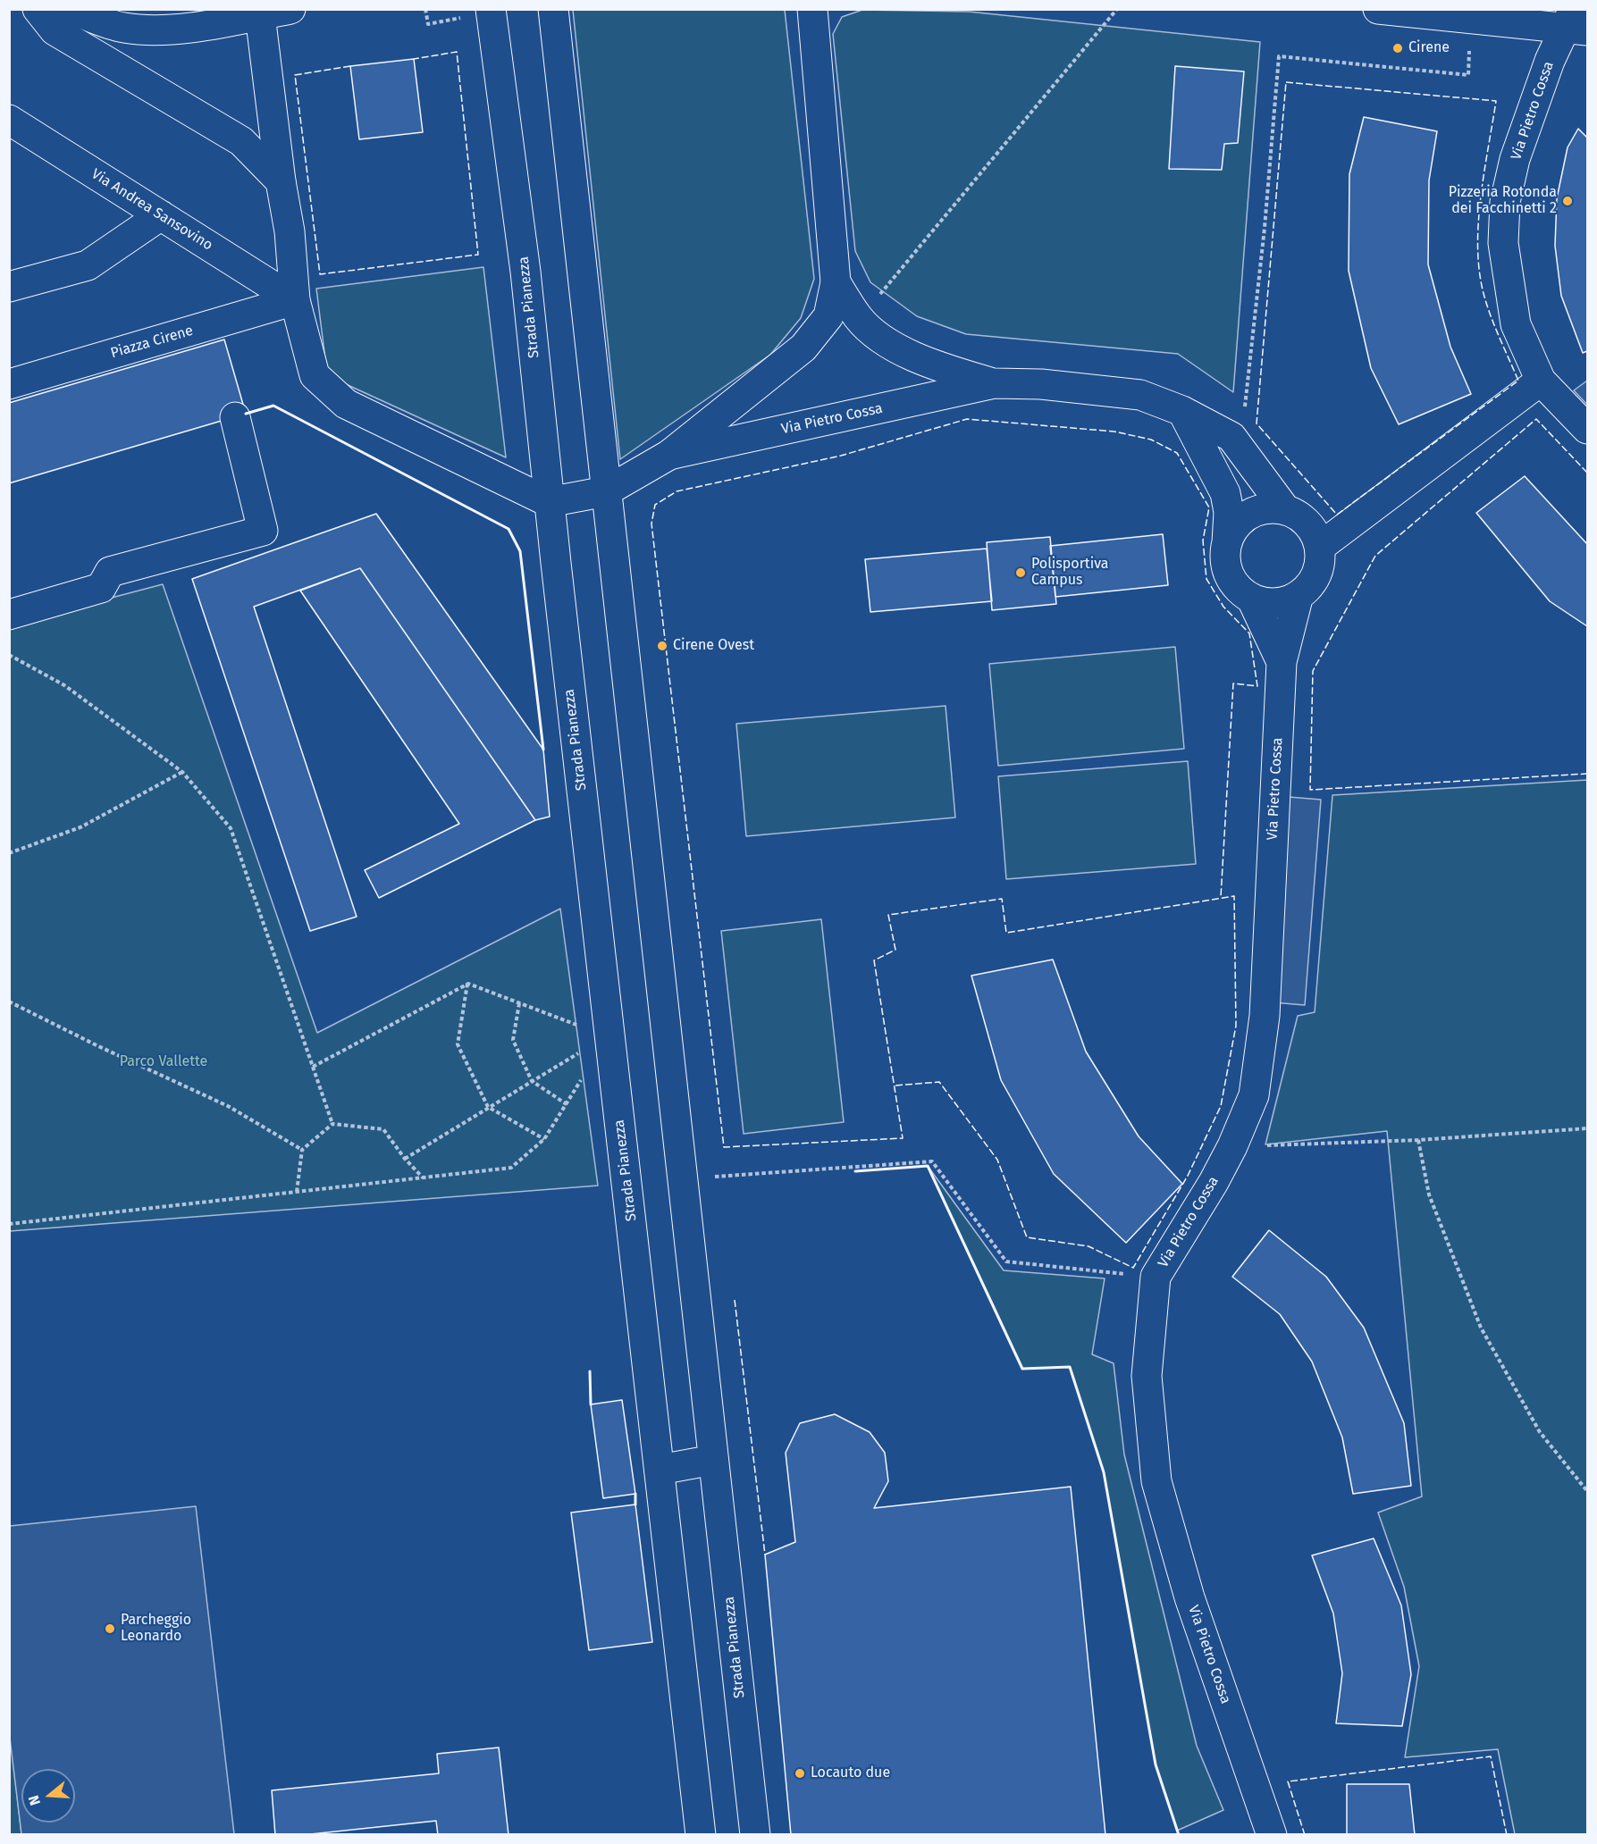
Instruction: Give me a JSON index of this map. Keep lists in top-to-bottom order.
{
  "streets": {
    "main road": [
      "Via Pietro Cossa",
      "Via Andrea Sansovino",
      "Strada Pianezza",
      "Piazza Cirene"
    ]
  },
  "crossings": [
    ["Via Andrea Sansovino", "Piazza Cirene"]
  ],
  "parks": ["Parco Vallette"],
  "places": [
    "Cirene",
    "Pizzeria Rotonda dei Facchinetti 2",
    "Polisportiva Campus",
    "Cirene Ovest",
    "Parcheggio Leonardo",
    "Locauto due"
  ],
  "north": "left"
}
